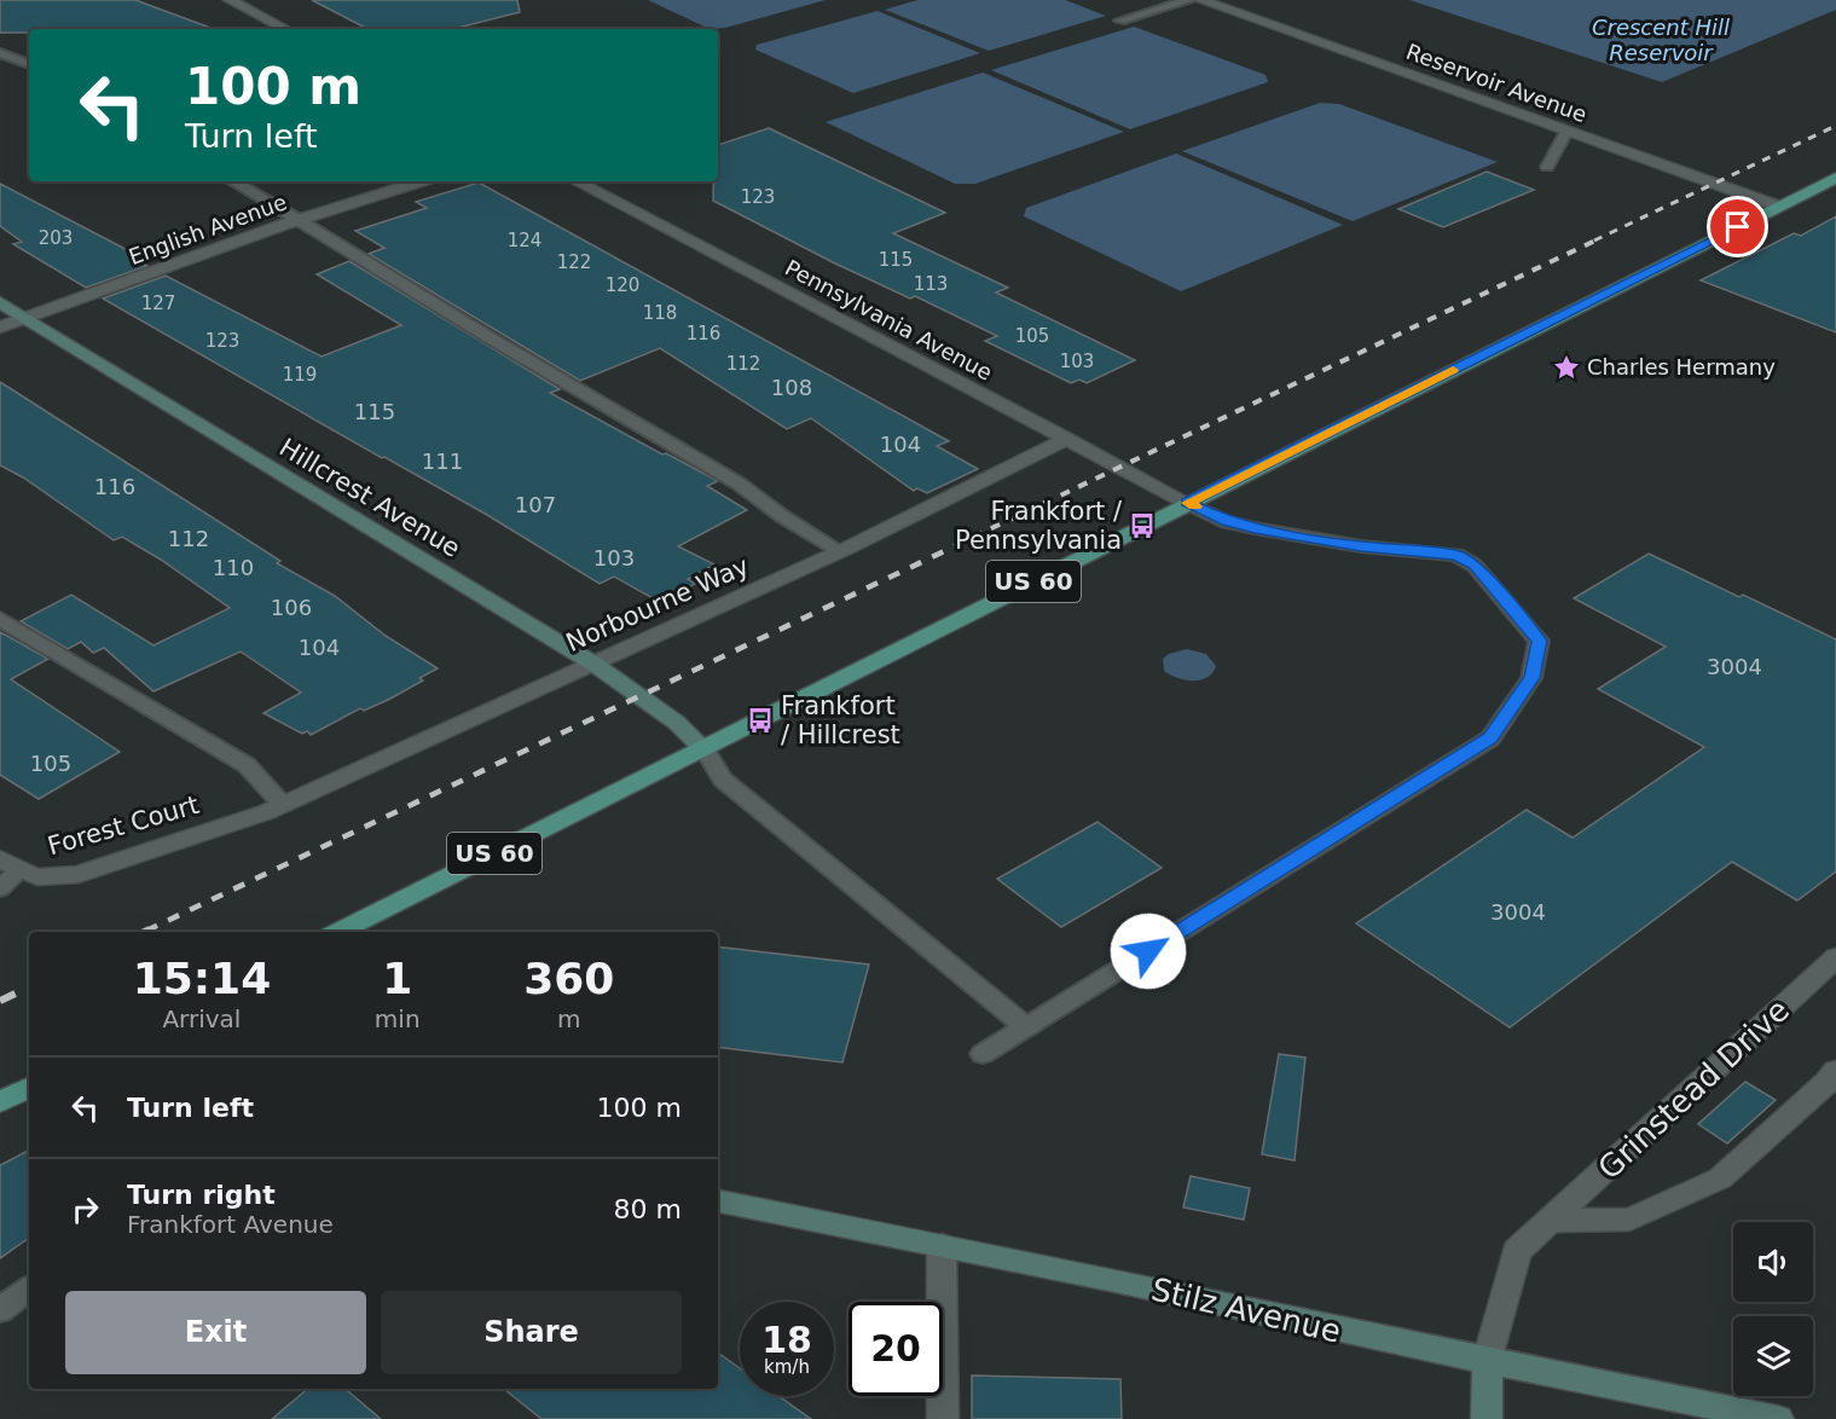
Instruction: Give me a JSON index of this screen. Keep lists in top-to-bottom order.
{
  "streets": {
    "main road": [
      "Hillcrest Avenue",
      "US 60",
      "Grinstead Drive",
      "Stilz Avenue"
    ],
    "street": [
      "Reservoir Avenue",
      "English Avenue",
      "Pennsylvania Avenue",
      "Norbourne Way",
      "Forest Court"
    ]
  },
  "crossings": [
    ["Reservoir Avenue", "US 60"],
    ["English Avenue", "Hillcrest Avenue"],
    ["Pennsylvania Avenue", "US 60"],
    ["Pennsylvania Avenue", "Norbourne Way"],
    ["Hillcrest Avenue", "US 60"],
    ["Hillcrest Avenue", "Norbourne Way"],
    ["Norbourne Way", "Forest Court"],
    ["Grinstead Drive", "Stilz Avenue"]
  ],
  "water": ["Crescent Hill Reservoir"],
  "places": {
    "place": ["Charles Hermany"],
    "bus stop": ["Frankfort / Pennsylvania", "Frankfort / Hillcrest"]
  },
  "house_numbers": [
    "123",
    "203",
    "124",
    "115",
    "122",
    "113",
    "120",
    "127",
    "118",
    "116",
    "105",
    "123",
    "103",
    "112",
    "119",
    "108",
    "115",
    "104",
    "111",
    "116",
    "107",
    "112",
    "103",
    "110",
    "106",
    "104",
    "3004",
    "105",
    "3004"
  ],
  "page": {
    "turn": ["100 m", "Turn left"],
    "eta": [
      "15:14",
      "Arrival",
      "1",
      "min",
      "360",
      "m"
    ],
    "list": [
      {
        "name": "Turn left",
        "value": "100 m"
      },
      {
        "name": "Turn right",
        "note": "Frankfort Avenue",
        "value": "80 m"
      }
    ],
    "buttons": ["Exit", "Share"],
    "speed": "18 km/h",
    "limit": "20"
  }
}
